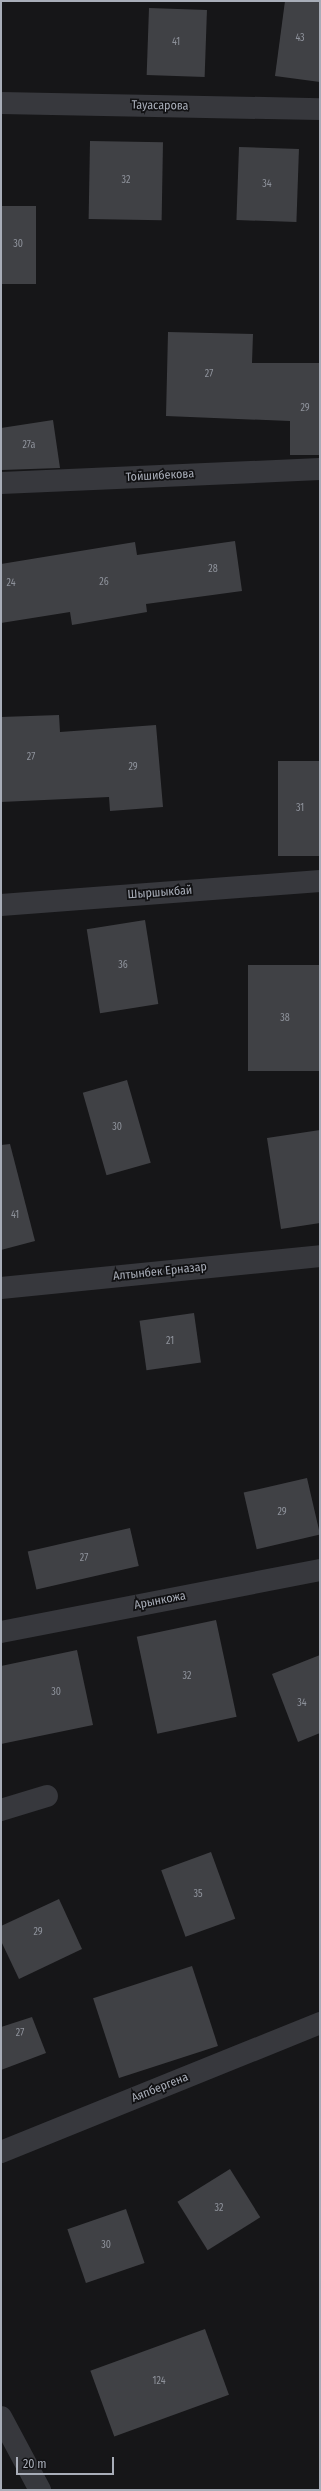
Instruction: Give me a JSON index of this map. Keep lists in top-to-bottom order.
{
  "streets": {
    "street": [
      "Тауасарова",
      "Тойшибекова",
      "Шыршыкбай",
      "Алтынбек Ерназар",
      "Арынкожа",
      "Аяпбергена"
    ]
  },
  "house_numbers": [
    "43",
    "41",
    "32",
    "34",
    "30",
    "27",
    "29",
    "27а",
    "28",
    "26",
    "24",
    "27",
    "29",
    "31",
    "36",
    "38",
    "30",
    "41",
    "21",
    "29",
    "27",
    "32",
    "30",
    "34",
    "35",
    "29",
    "27",
    "32",
    "30",
    "124"
  ],
  "scale_bar": "20 m"
}
